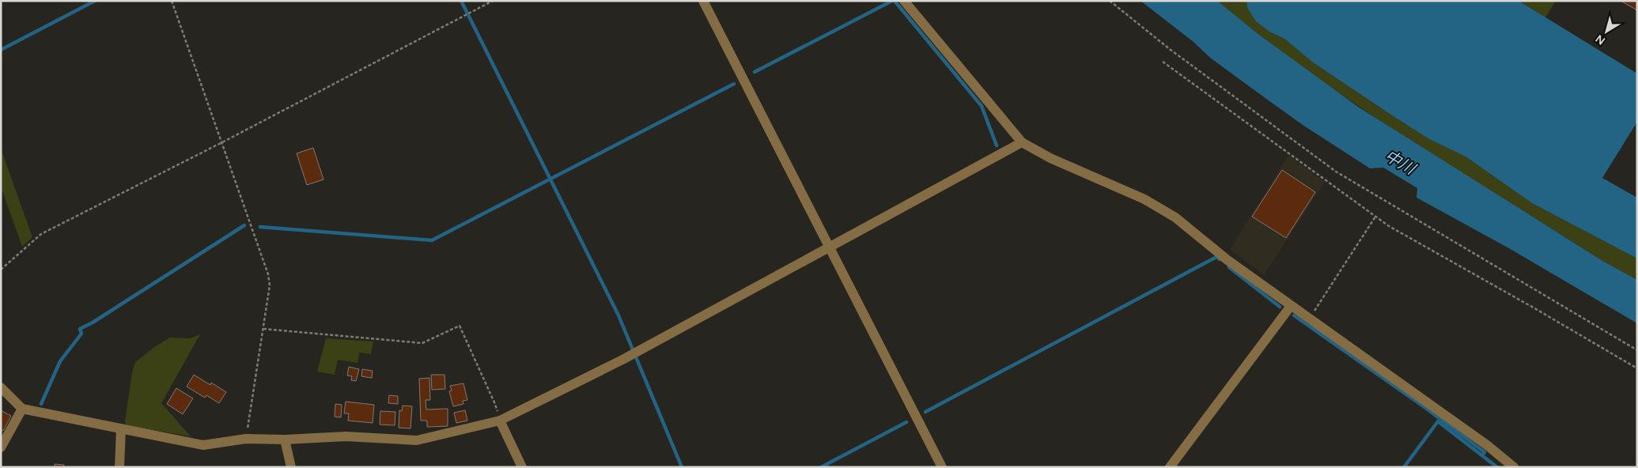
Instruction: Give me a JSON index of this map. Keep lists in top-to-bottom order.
{
  "water": ["中川"],
  "north": "bottom left"
}
